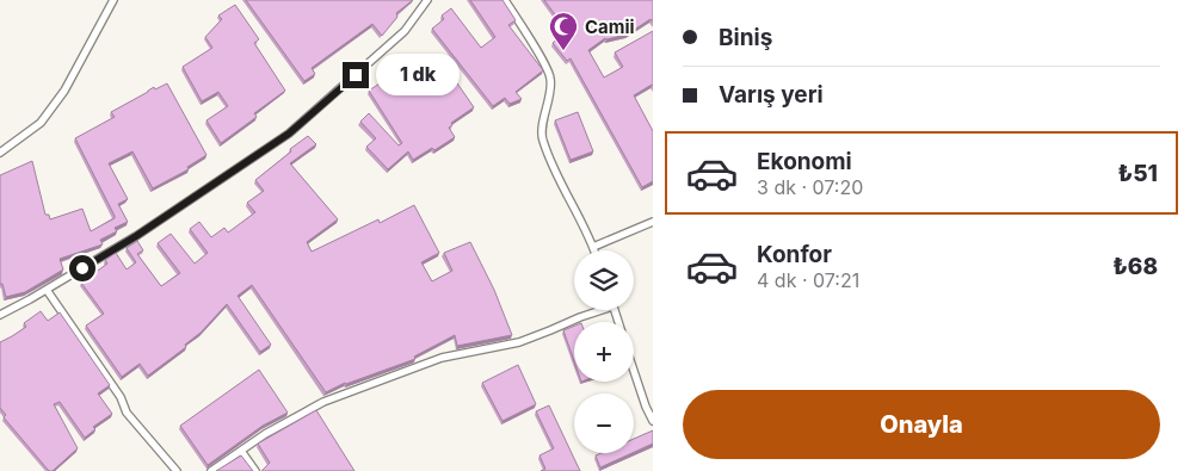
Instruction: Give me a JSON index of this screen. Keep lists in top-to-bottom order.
{
  "places": {
    "mosque": ["Camii"]
  },
  "page": {
    "banner": ["Biniş", "Varış yeri"],
    "bubble": "1 dk",
    "list": [
      {
        "name": "Ekonomi",
        "note": "3 dk · 07:20",
        "value": "₺51"
      },
      {
        "name": "Konfor",
        "note": "4 dk · 07:21",
        "value": "₺68"
      }
    ],
    "map_buttons": ["+", "−"],
    "buttons": "Onayla"
  }
}
